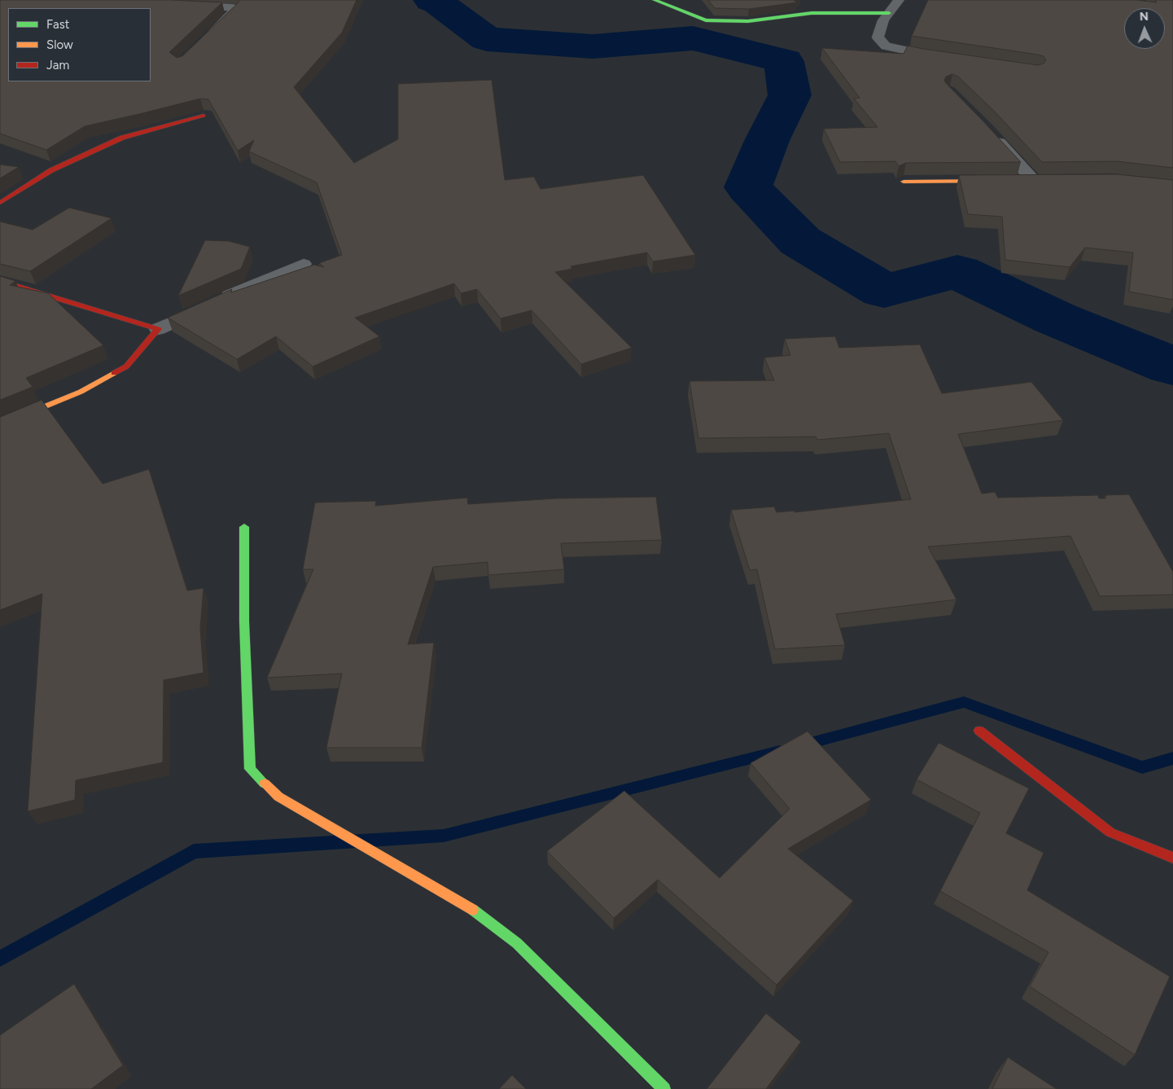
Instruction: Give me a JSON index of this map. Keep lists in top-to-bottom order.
{
  "legend": ["Fast", "Slow", "Jam"],
  "north": "top"
}
